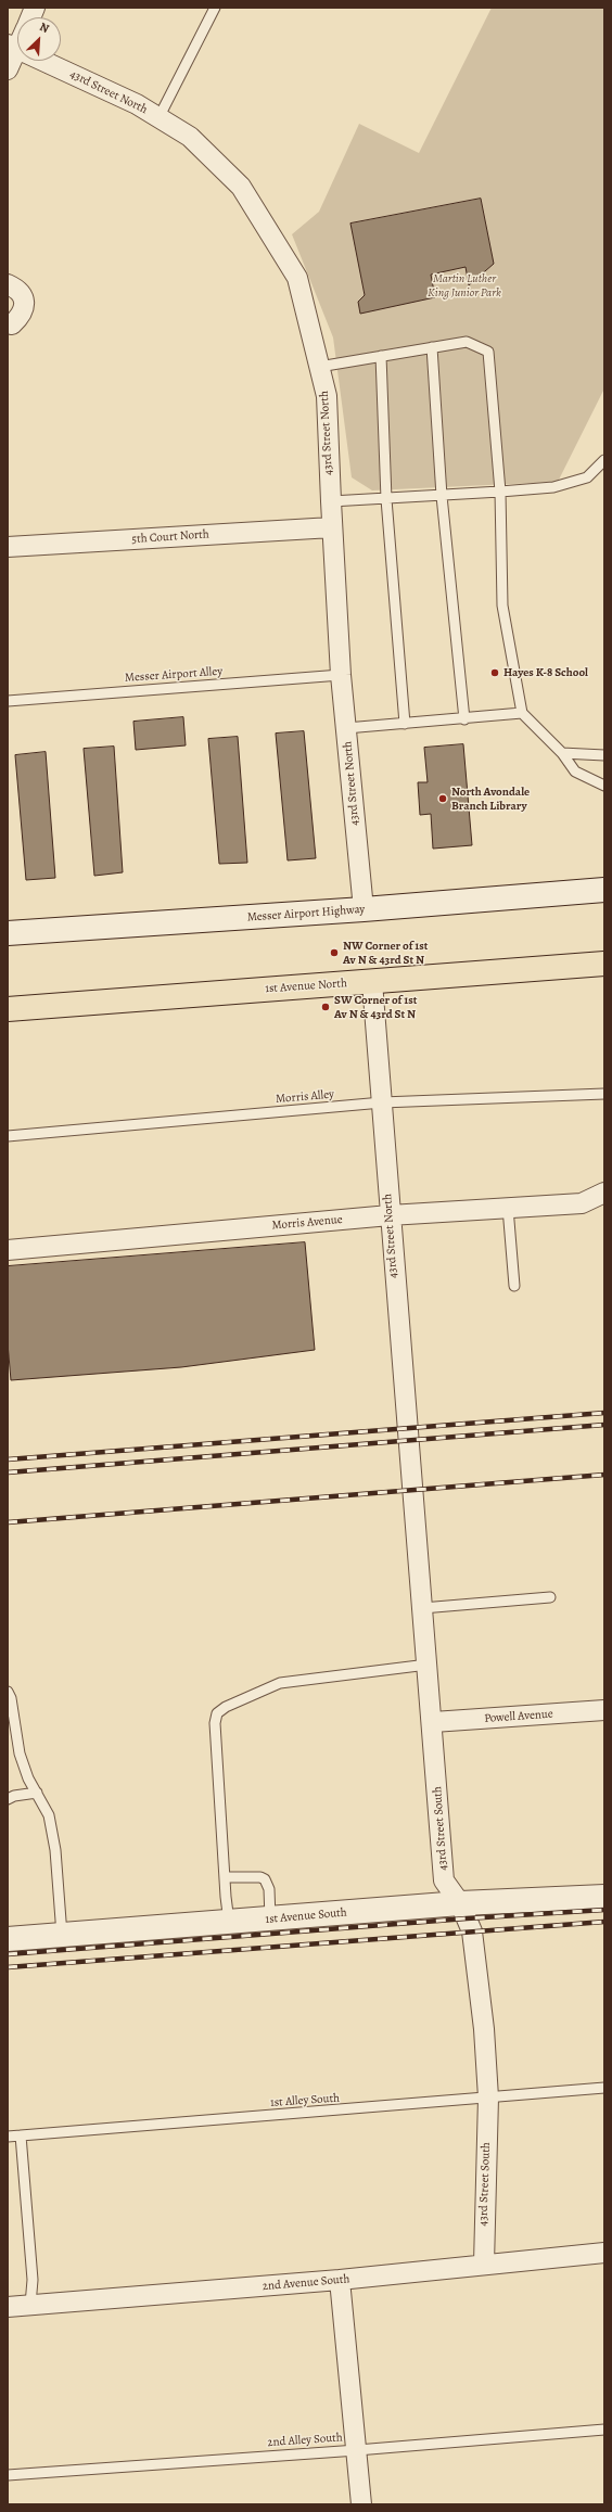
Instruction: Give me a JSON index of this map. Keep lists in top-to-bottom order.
{
  "streets": {
    "main road": ["1st Avenue North"],
    "street": [
      "43rd Street North",
      "5th Court North",
      "Messer Airport Highway",
      "Morris Avenue",
      "Powell Avenue",
      "43rd Street South",
      "1st Avenue South",
      "2nd Avenue South"
    ],
    "lane": [
      "Messer Airport Alley",
      "Morris Alley",
      "1st Alley South",
      "2nd Alley South"
    ]
  },
  "crossings": [
    ["43rd Street North", "5th Court North"],
    ["43rd Street North", "Messer Airport Alley"],
    ["43rd Street North", "Messer Airport Highway"],
    ["43rd Street North", "1st Avenue North"],
    ["43rd Street North", "Morris Alley"],
    ["43rd Street North", "Morris Avenue"],
    ["43rd Street North", "43rd Street South"],
    ["Powell Avenue", "43rd Street South"],
    ["43rd Street South", "1st Avenue South"],
    ["43rd Street South", "1st Alley South"],
    ["43rd Street South", "2nd Avenue South"]
  ],
  "parks": ["Martin Luther King Junior Park"],
  "places": [
    "Hayes K-8 School",
    "North Avondale Branch Library",
    "NW Corner of 1st Av N & 43rd St N",
    "SW Corner of 1st Av N & 43rd St N"
  ],
  "north": "top right"
}
